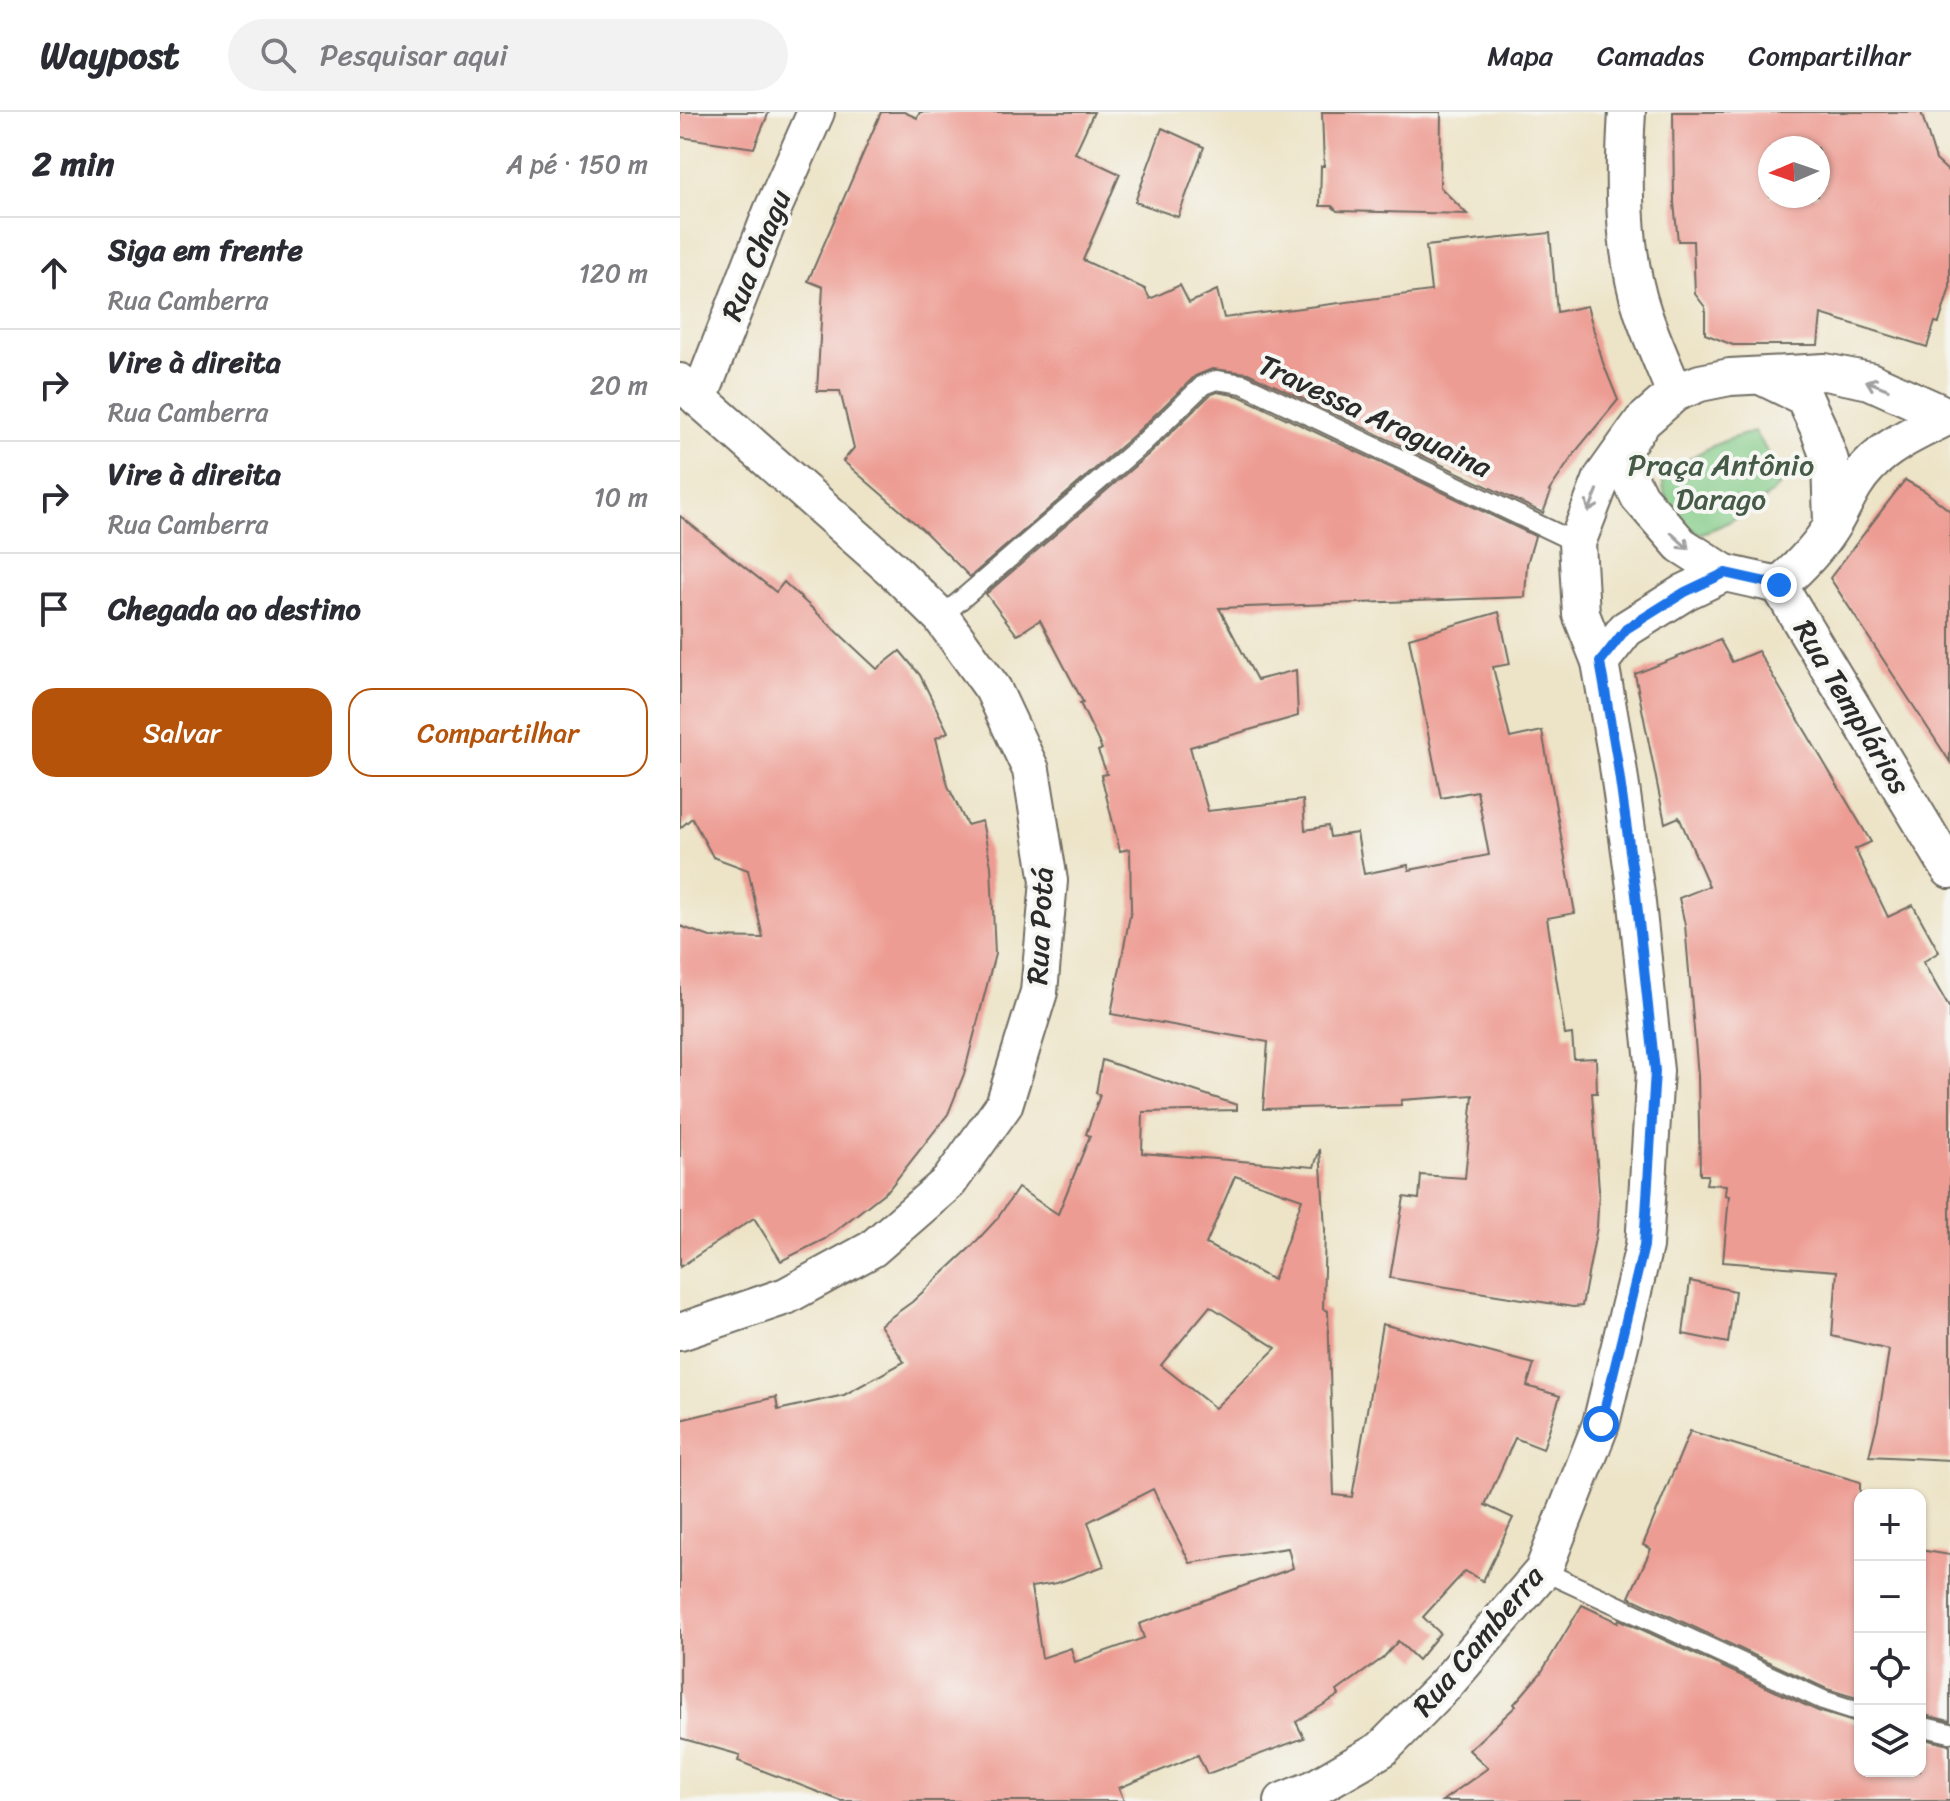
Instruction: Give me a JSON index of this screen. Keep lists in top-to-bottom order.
{
  "streets": {
    "street": [
      "Rua Chagu",
      "Rua Templários",
      "Rua Potá",
      "Rua Camberra"
    ],
    "lane": ["Travessa Araguaina"]
  },
  "crossings": [
    ["Rua Chagu", "Rua Potá"],
    ["Travessa Araguaina", "Rua Potá"],
    ["Travessa Araguaina", "Rua Camberra"],
    ["Rua Templários", "Rua Camberra"]
  ],
  "parks": ["Praça Antônio Darago"],
  "north": "left",
  "page": {
    "header": "Waypost",
    "search": "Pesquisar aqui",
    "nav": ["Mapa", "Camadas", "Compartilhar"],
    "heading": ["2 min", "A pé · 150 m"],
    "list": [
      ["Siga em frente", "Rua Camberra", "120 m"],
      ["Vire à direita", "Rua Camberra", "20 m"],
      ["Vire à direita", "Rua Camberra", "10 m"],
      "Chegada ao destino"
    ],
    "buttons": ["Salvar", "Compartilhar"],
    "map_buttons": ["+", "−"]
  }
}
